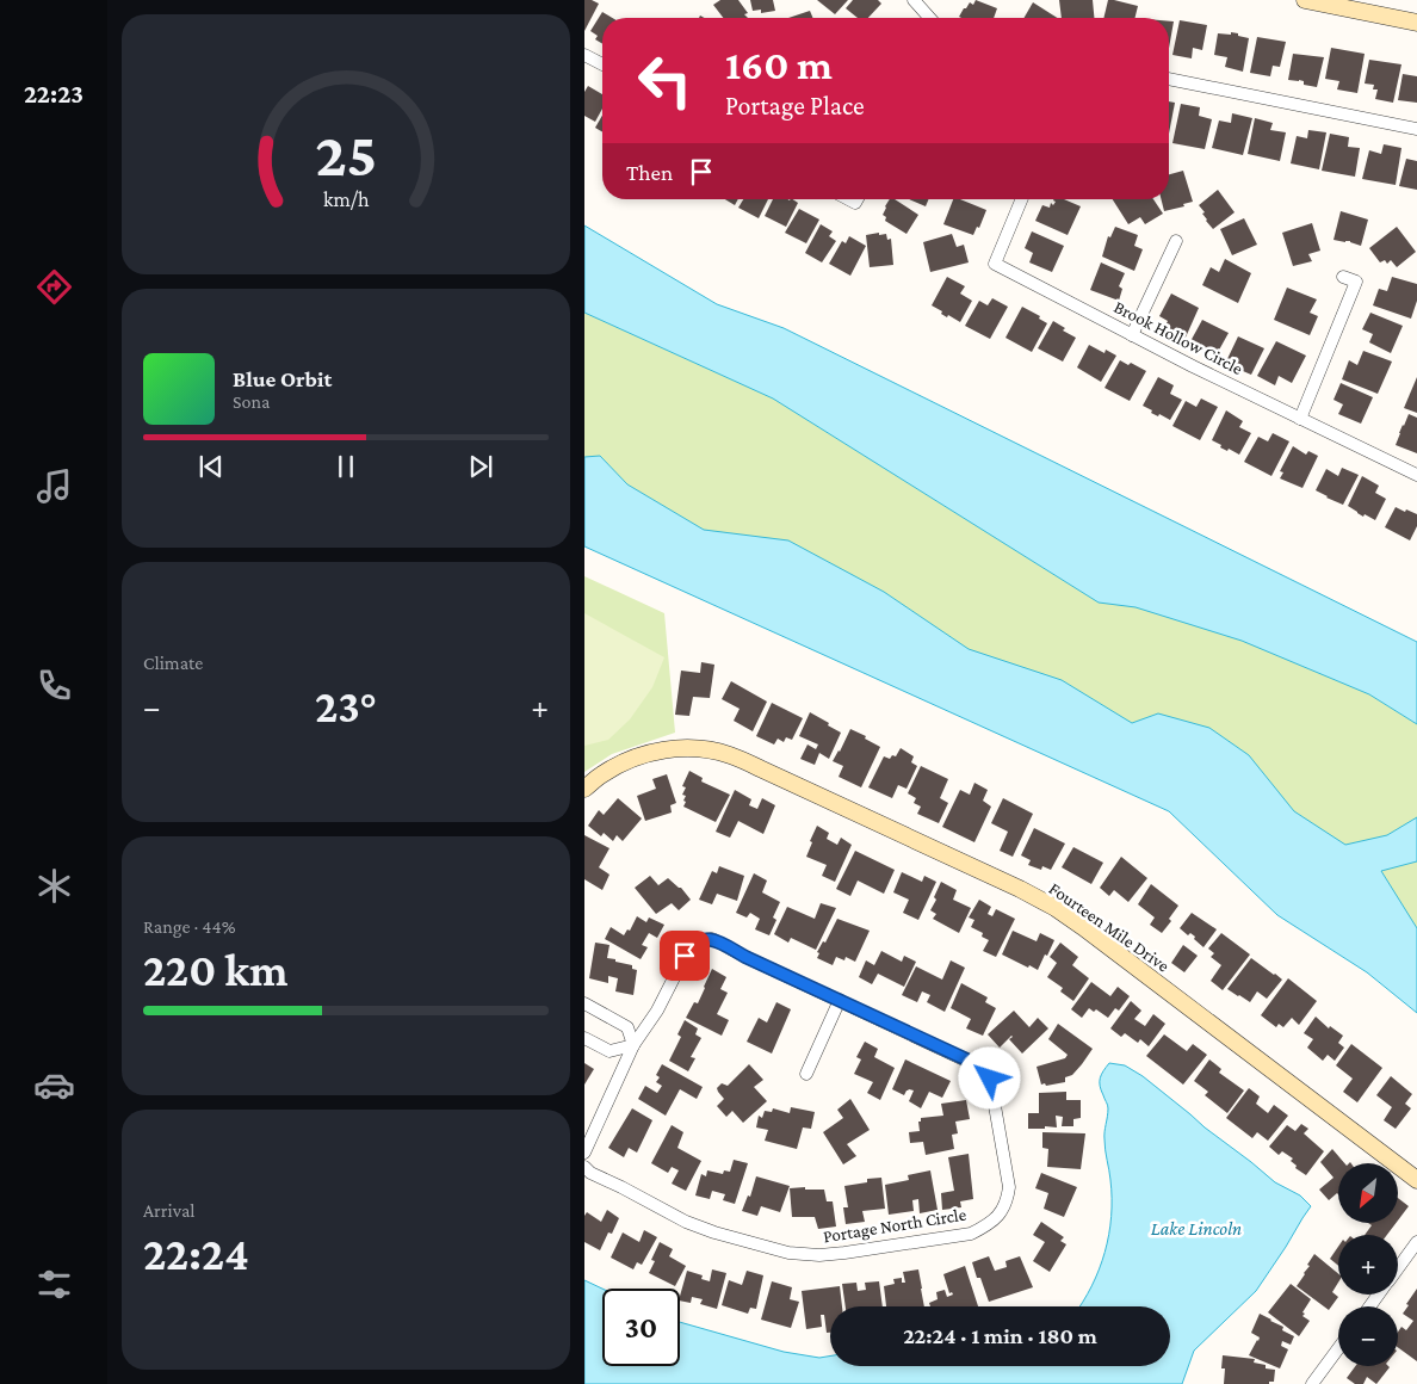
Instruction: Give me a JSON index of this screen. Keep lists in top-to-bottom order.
{
  "streets": {
    "street": ["Brook Hollow Circle", "Fourteen Mile Drive", "Portage North Circle"]
  },
  "water": ["Lake Lincoln"],
  "north": "bottom left",
  "page": {
    "tabs": "22:23",
    "turn": ["160 m", "Portage Place"],
    "then": "Then",
    "song": ["Blue Orbit", "Sona"],
    "tile": [
      "Climate",
      ["Range · 44%", "220 km"],
      ["Arrival", "22:24"]
    ],
    "heat": ["−", "23°", "+"],
    "map_buttons": ["+", "−"],
    "limit": "30",
    "trip": "22:24 · 1 min · 180 m",
    "gauge": ["25", "km/h"]
  }
}
